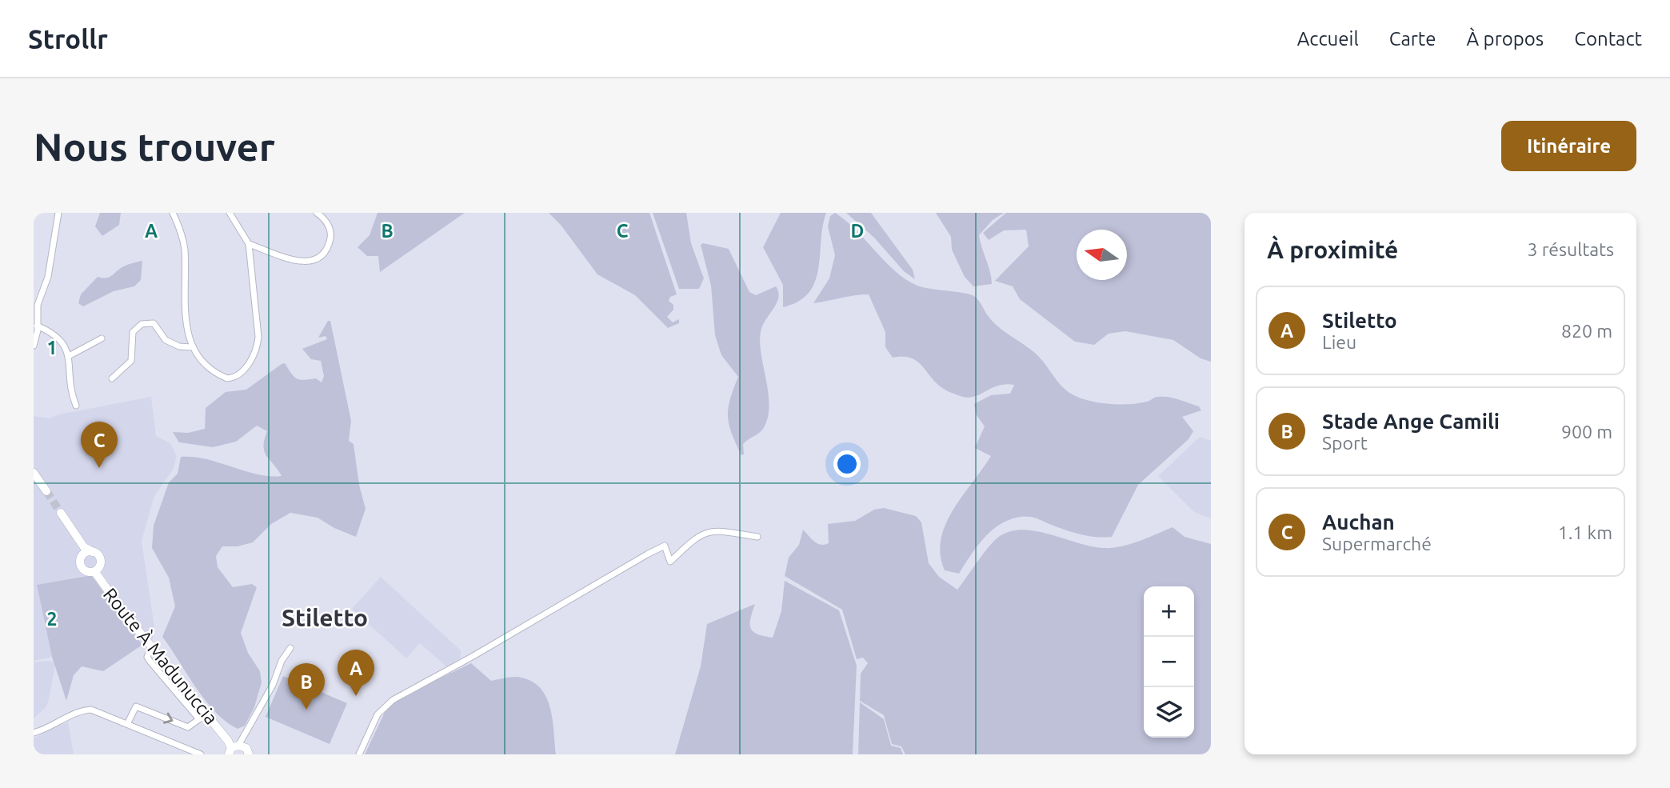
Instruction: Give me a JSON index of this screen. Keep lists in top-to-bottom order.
{
  "streets": {
    "main road": ["Route À Madunuccia"]
  },
  "districts": ["Stiletto"],
  "north": "left",
  "page": {
    "header": "Strollr",
    "nav": [
      "Accueil",
      "Carte",
      "À propos",
      "Contact"
    ],
    "buttons": "Itinéraire",
    "title": "Nous trouver",
    "heading": ["À proximité", "3 résultats"],
    "list": [
      {
        "mark": "A",
        "name": "Stiletto",
        "note": "Lieu",
        "value": "820 m"
      },
      {
        "mark": "B",
        "name": "Stade Ange Camili",
        "note": "Sport",
        "value": "900 m"
      },
      {
        "mark": "C",
        "name": "Auchan",
        "note": "Supermarché",
        "value": "1.1 km"
      }
    ],
    "pins": ["C", "A", "B"],
    "map_buttons": ["+", "−"]
  },
  "grid": {
    "columns": [
      "A",
      "B",
      "C",
      "D"
    ],
    "rows": ["1", "2"]
  }
}
